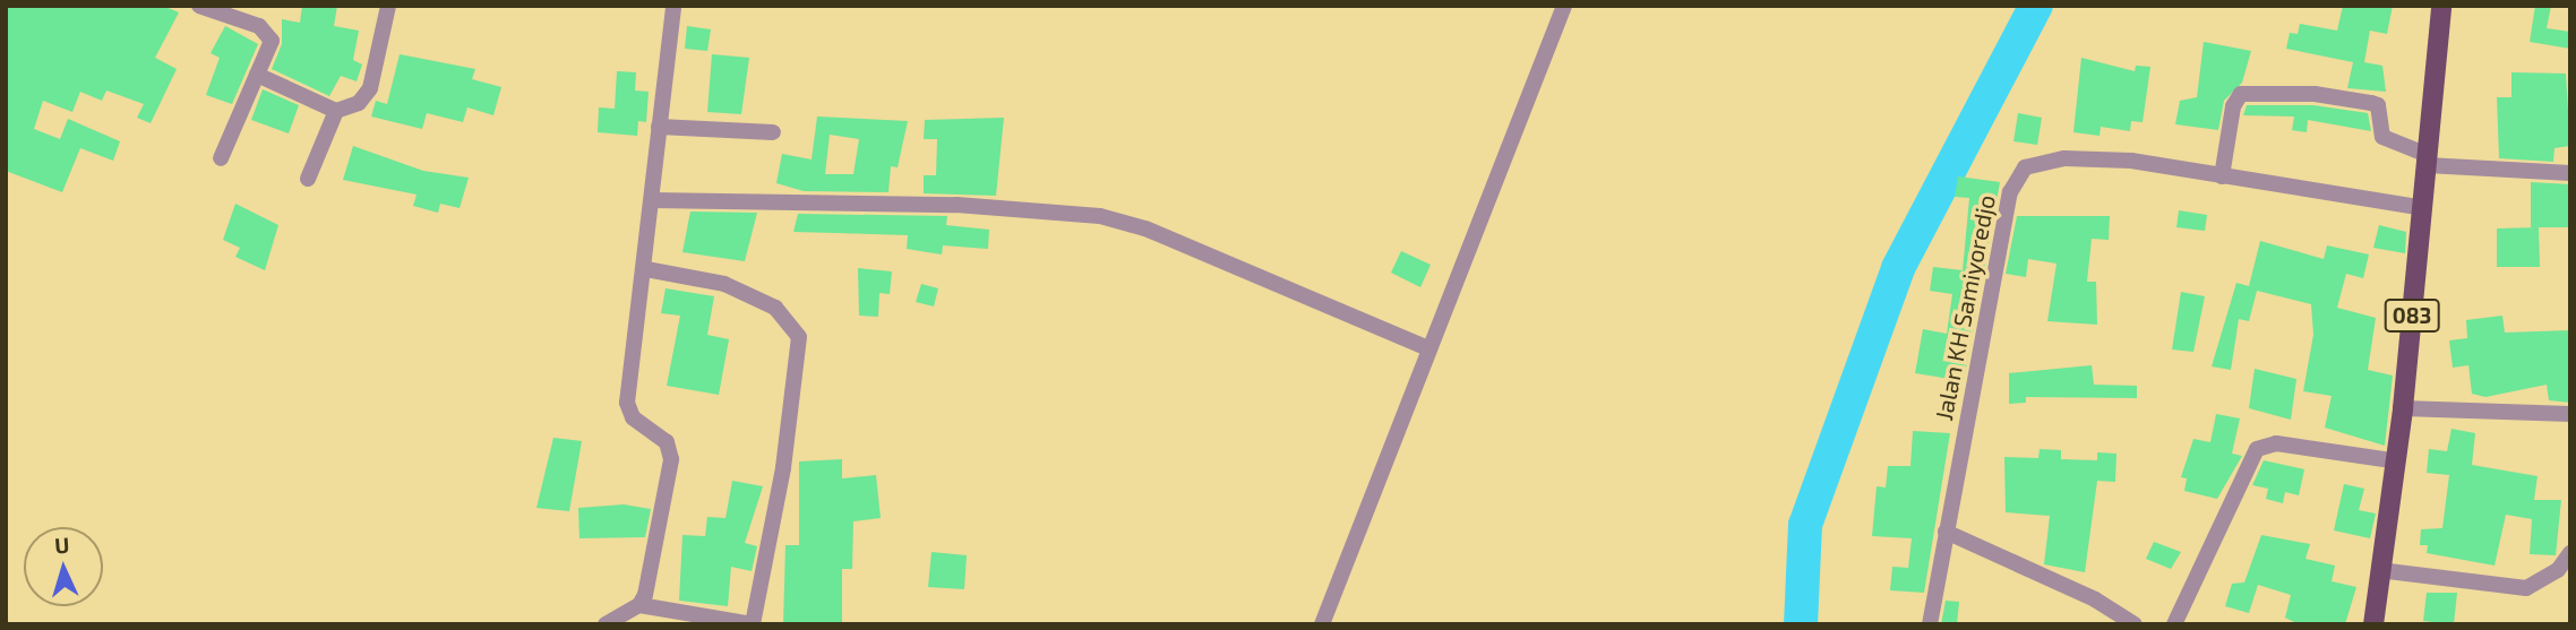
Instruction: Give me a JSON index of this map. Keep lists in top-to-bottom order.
{
  "streets": {
    "main road": ["083"],
    "street": ["Jalan KH Samiyoredjo"]
  },
  "crossings": [
    ["Jalan KH Samiyoredjo", "083"]
  ],
  "north": "top"
}
